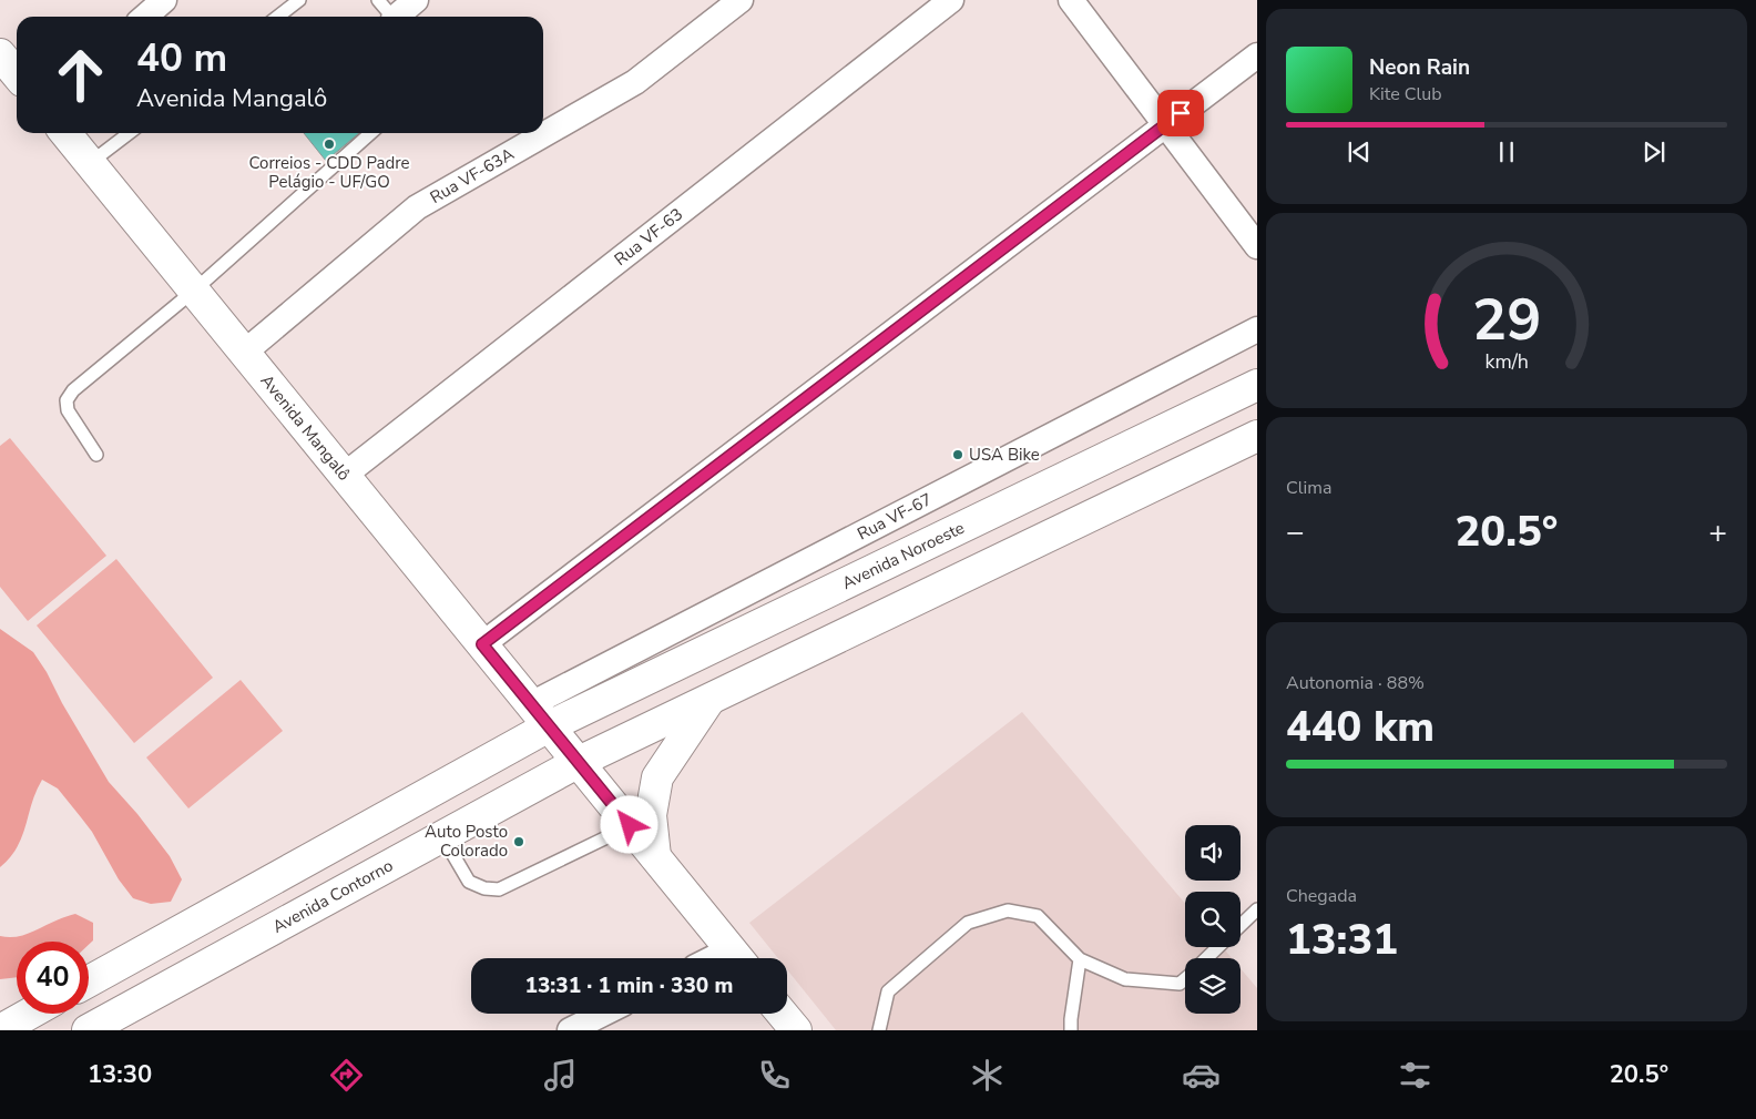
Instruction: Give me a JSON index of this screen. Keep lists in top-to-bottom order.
{
  "streets": {
    "main road": ["Avenida Mangalô", "Avenida Noroeste", "Avenida Contorno"],
    "street": ["Rua VF-63A", "Rua VF-63", "Rua VF-67"]
  },
  "crossings": [
    ["Rua VF-63A", "Avenida Mangalô"],
    ["Rua VF-63", "Avenida Mangalô"],
    ["Avenida Mangalô", "Rua VF-67"],
    ["Avenida Mangalô", "Avenida Noroeste"],
    ["Avenida Mangalô", "Avenida Contorno"],
    ["Rua VF-67", "Avenida Noroeste"]
  ],
  "places": ["Correios - CDD Padre Pelágio - UF/GO", "USA Bike", "Auto Posto Colorado"],
  "page": {
    "turn": ["40 m", "Avenida Mangalô"],
    "song": ["Neon Rain", "Kite Club"],
    "tile": [
      "Clima",
      ["Autonomia · 88%", "440 km"],
      ["Chegada", "13:31"]
    ],
    "heat": ["−", "20.5°", "+"],
    "limit": "40",
    "trip": "13:31 · 1 min · 330 m",
    "tabs": ["13:30", "20.5°"],
    "gauge": ["29", "km/h"]
  }
}
